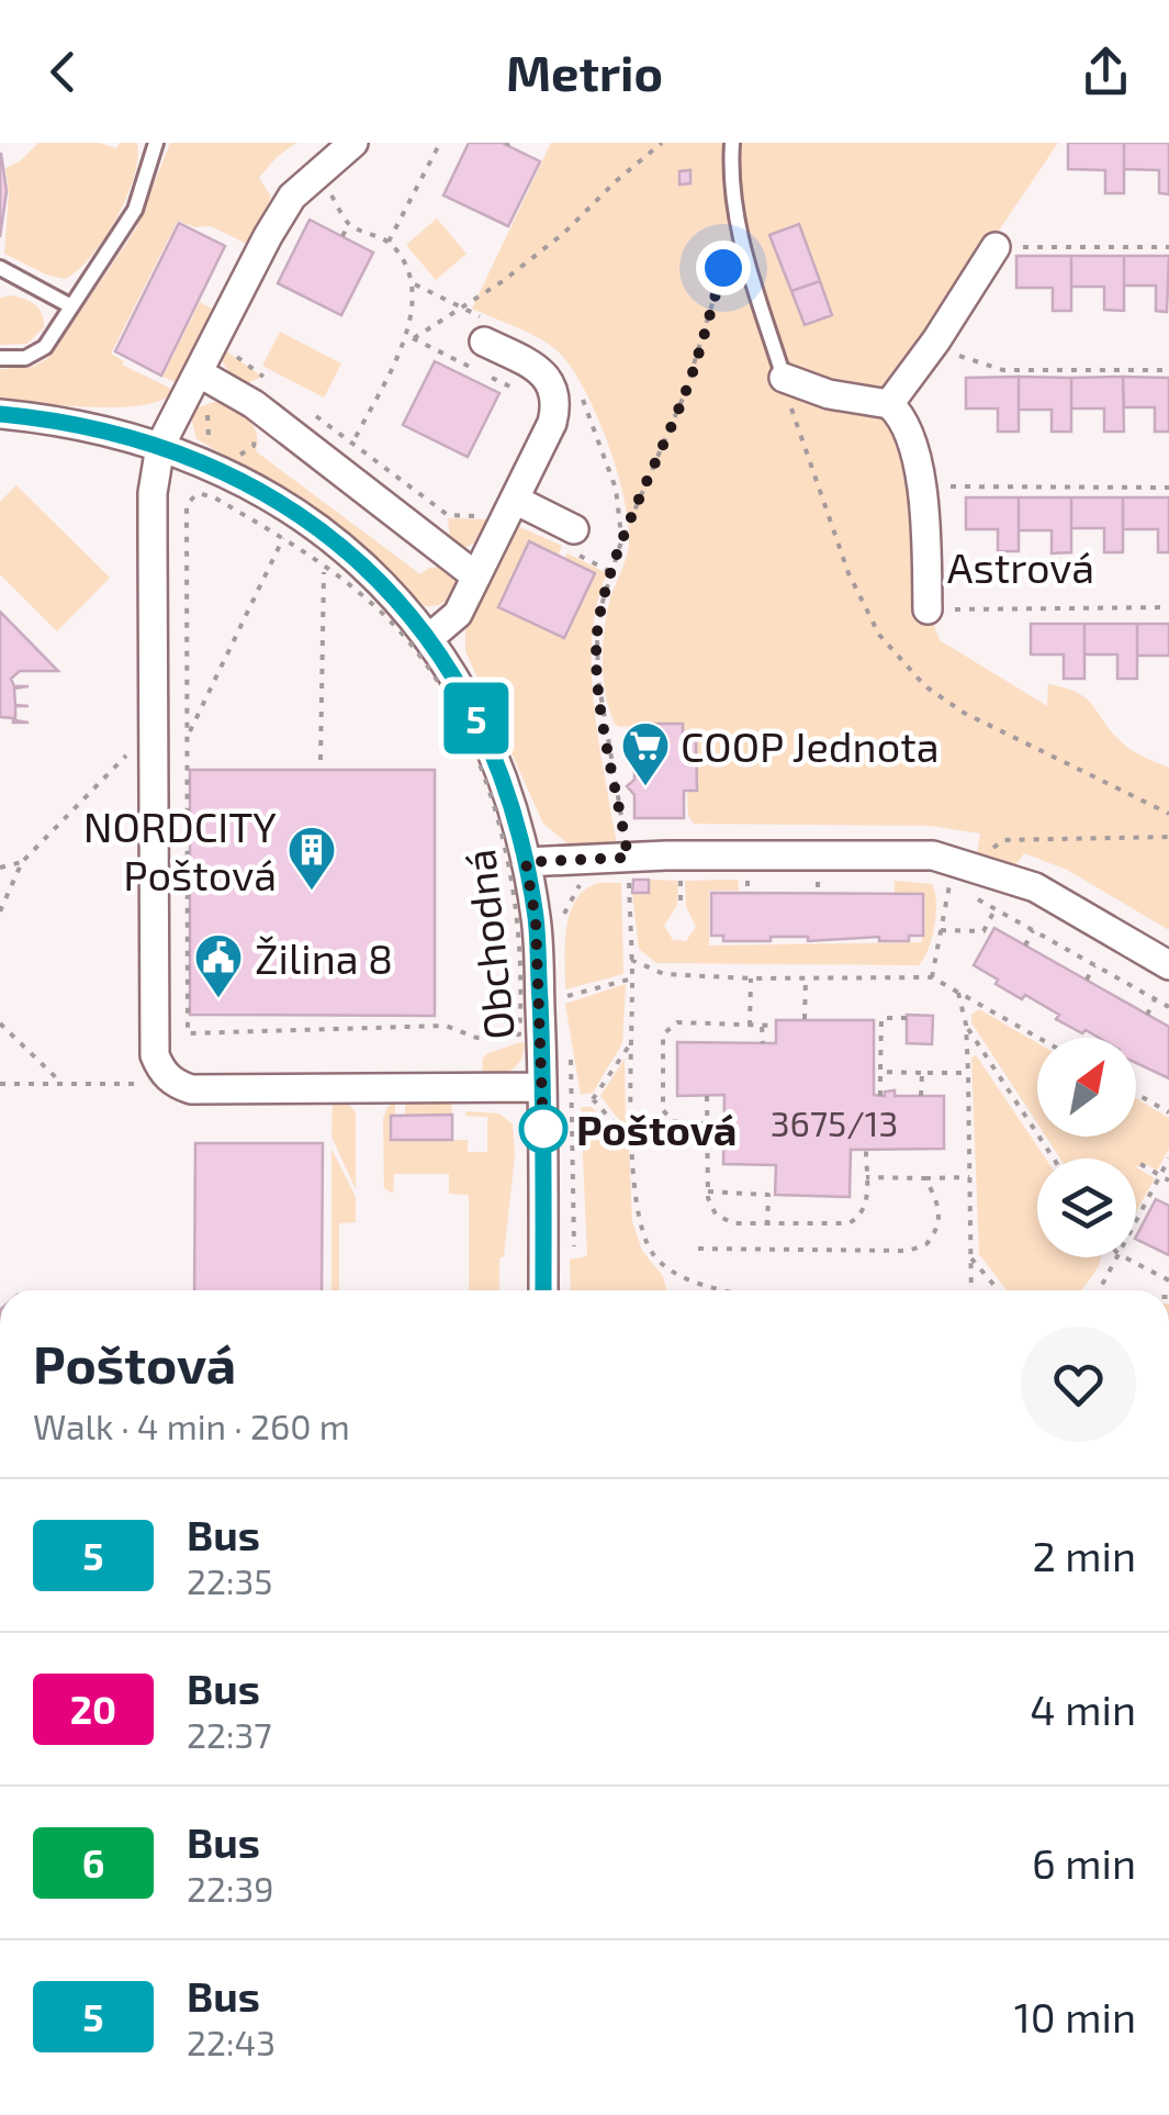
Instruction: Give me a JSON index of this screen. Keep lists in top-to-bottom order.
{
  "streets": {
    "street": ["Astrová", "Obchodná"]
  },
  "places": {
    "supermarket": ["COOP Jednota"],
    "building": ["NORDCITY Poštová"],
    "public building": ["Žilina 8"],
    "other": ["Poštová"]
  },
  "lines": ["bus line 5"],
  "house_numbers": ["3675/13"],
  "north": "top right",
  "page": {
    "header": "Metrio",
    "on_map": "5",
    "heading": ["Poštová", "Walk · 4 min · 260 m"],
    "list": [
      {
        "mark": "5",
        "name": "Bus",
        "note": "22:35",
        "value": "2 min"
      },
      {
        "mark": "20",
        "name": "Bus",
        "note": "22:37",
        "value": "4 min"
      },
      {
        "mark": "6",
        "name": "Bus",
        "note": "22:39",
        "value": "6 min"
      },
      {
        "mark": "5",
        "name": "Bus",
        "note": "22:43",
        "value": "10 min"
      }
    ]
  }
}
